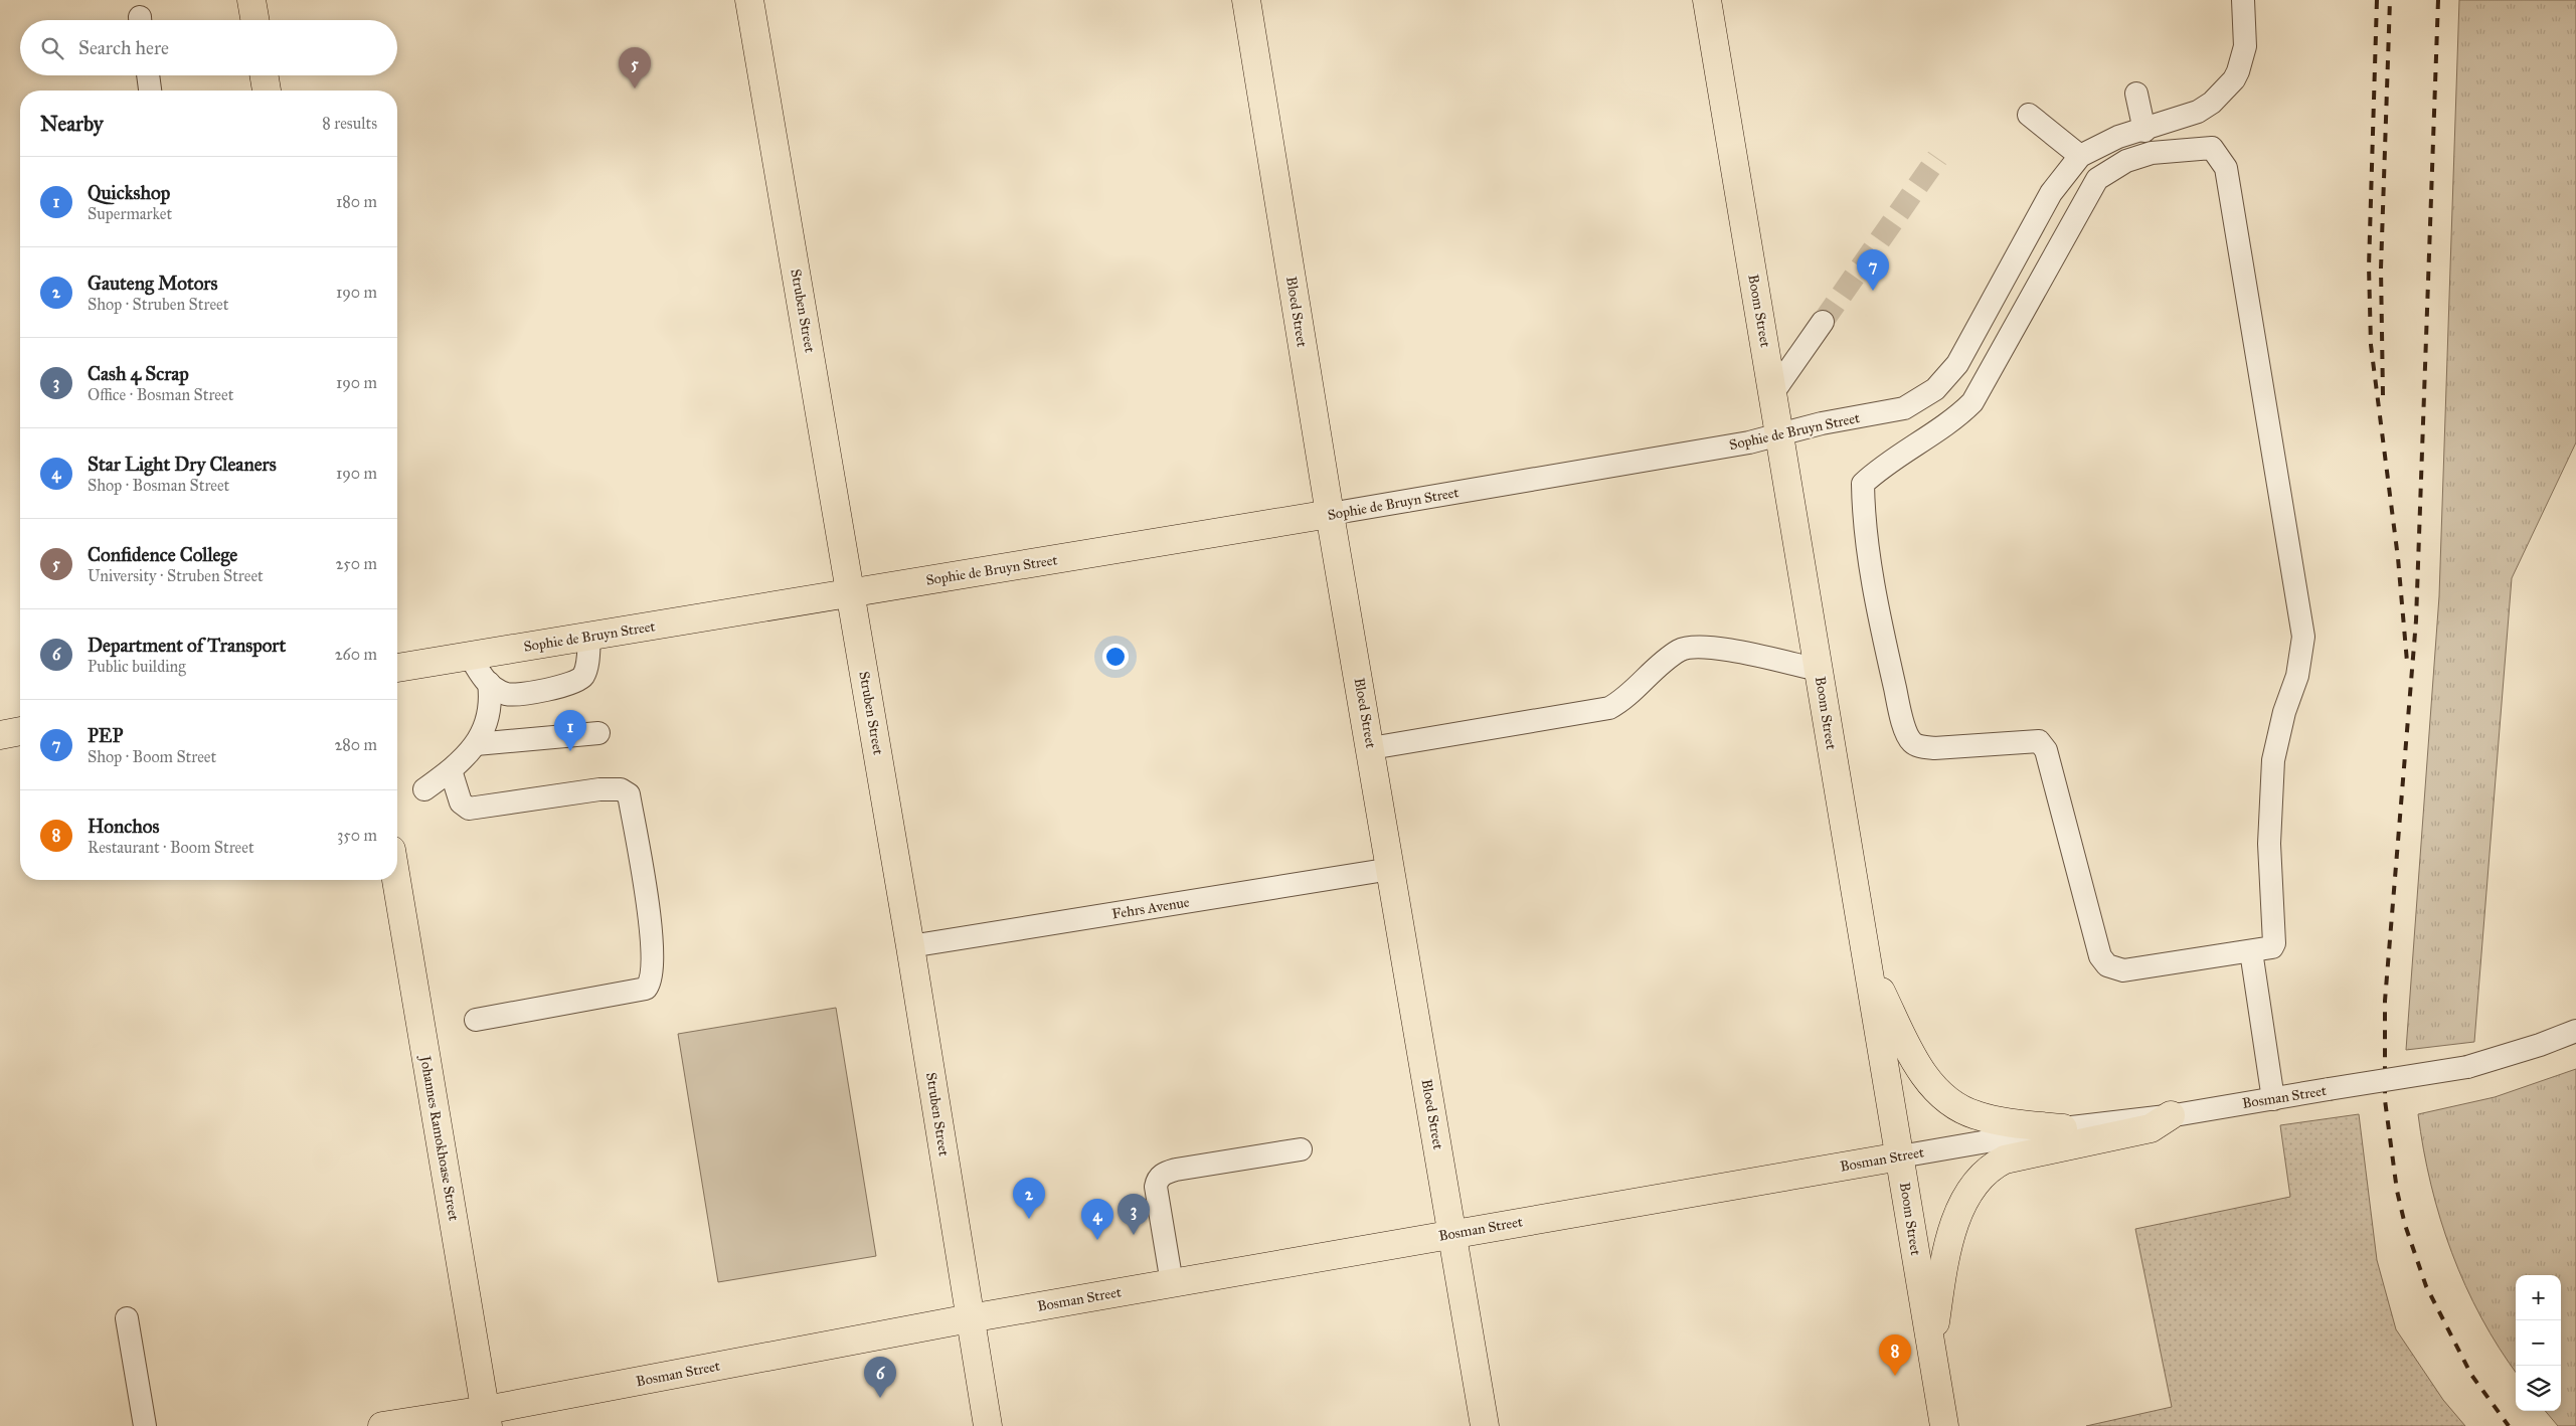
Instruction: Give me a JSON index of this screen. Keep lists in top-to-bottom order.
{
  "streets": {
    "main road": [
      "Struben Street",
      "Boom Street",
      "Bloed Street",
      "Sophie de Bruyn Street",
      "Bosman Street",
      "Johannes Ramokhoase Street"
    ],
    "street": ["Fehrs Avenue"]
  },
  "crossings": [
    ["Struben Street", "Sophie de Bruyn Street"],
    ["Struben Street", "Fehrs Avenue"],
    ["Struben Street", "Bosman Street"],
    ["Boom Street", "Sophie de Bruyn Street"],
    ["Boom Street", "Bosman Street"],
    ["Bloed Street", "Sophie de Bruyn Street"],
    ["Bloed Street", "Fehrs Avenue"],
    ["Bloed Street", "Bosman Street"],
    ["Bosman Street", "Johannes Ramokhoase Street"]
  ],
  "page": {
    "search": "Search here",
    "pins": [
      "5",
      "7",
      "1",
      "2",
      "3",
      "4",
      "8",
      "6"
    ],
    "heading": ["Nearby", "8 results"],
    "list": [
      {
        "mark": "1",
        "name": "Quickshop",
        "note": "Supermarket",
        "value": "180 m"
      },
      {
        "mark": "2",
        "name": "Gauteng Motors",
        "note": "Shop · Struben Street",
        "value": "190 m"
      },
      {
        "mark": "3",
        "name": "Cash 4 Scrap",
        "note": "Office · Bosman Street",
        "value": "190 m"
      },
      {
        "mark": "4",
        "name": "Star Light Dry Cleaners",
        "note": "Shop · Bosman Street",
        "value": "190 m"
      },
      {
        "mark": "5",
        "name": "Confidence College",
        "note": "University · Struben Street",
        "value": "250 m"
      },
      {
        "mark": "6",
        "name": "Department of Transport",
        "note": "Public building",
        "value": "260 m"
      },
      {
        "mark": "7",
        "name": "PEP",
        "note": "Shop · Boom Street",
        "value": "280 m"
      },
      {
        "mark": "8",
        "name": "Honchos",
        "note": "Restaurant · Boom Street",
        "value": "350 m"
      }
    ],
    "map_buttons": ["+", "−"]
  }
}
